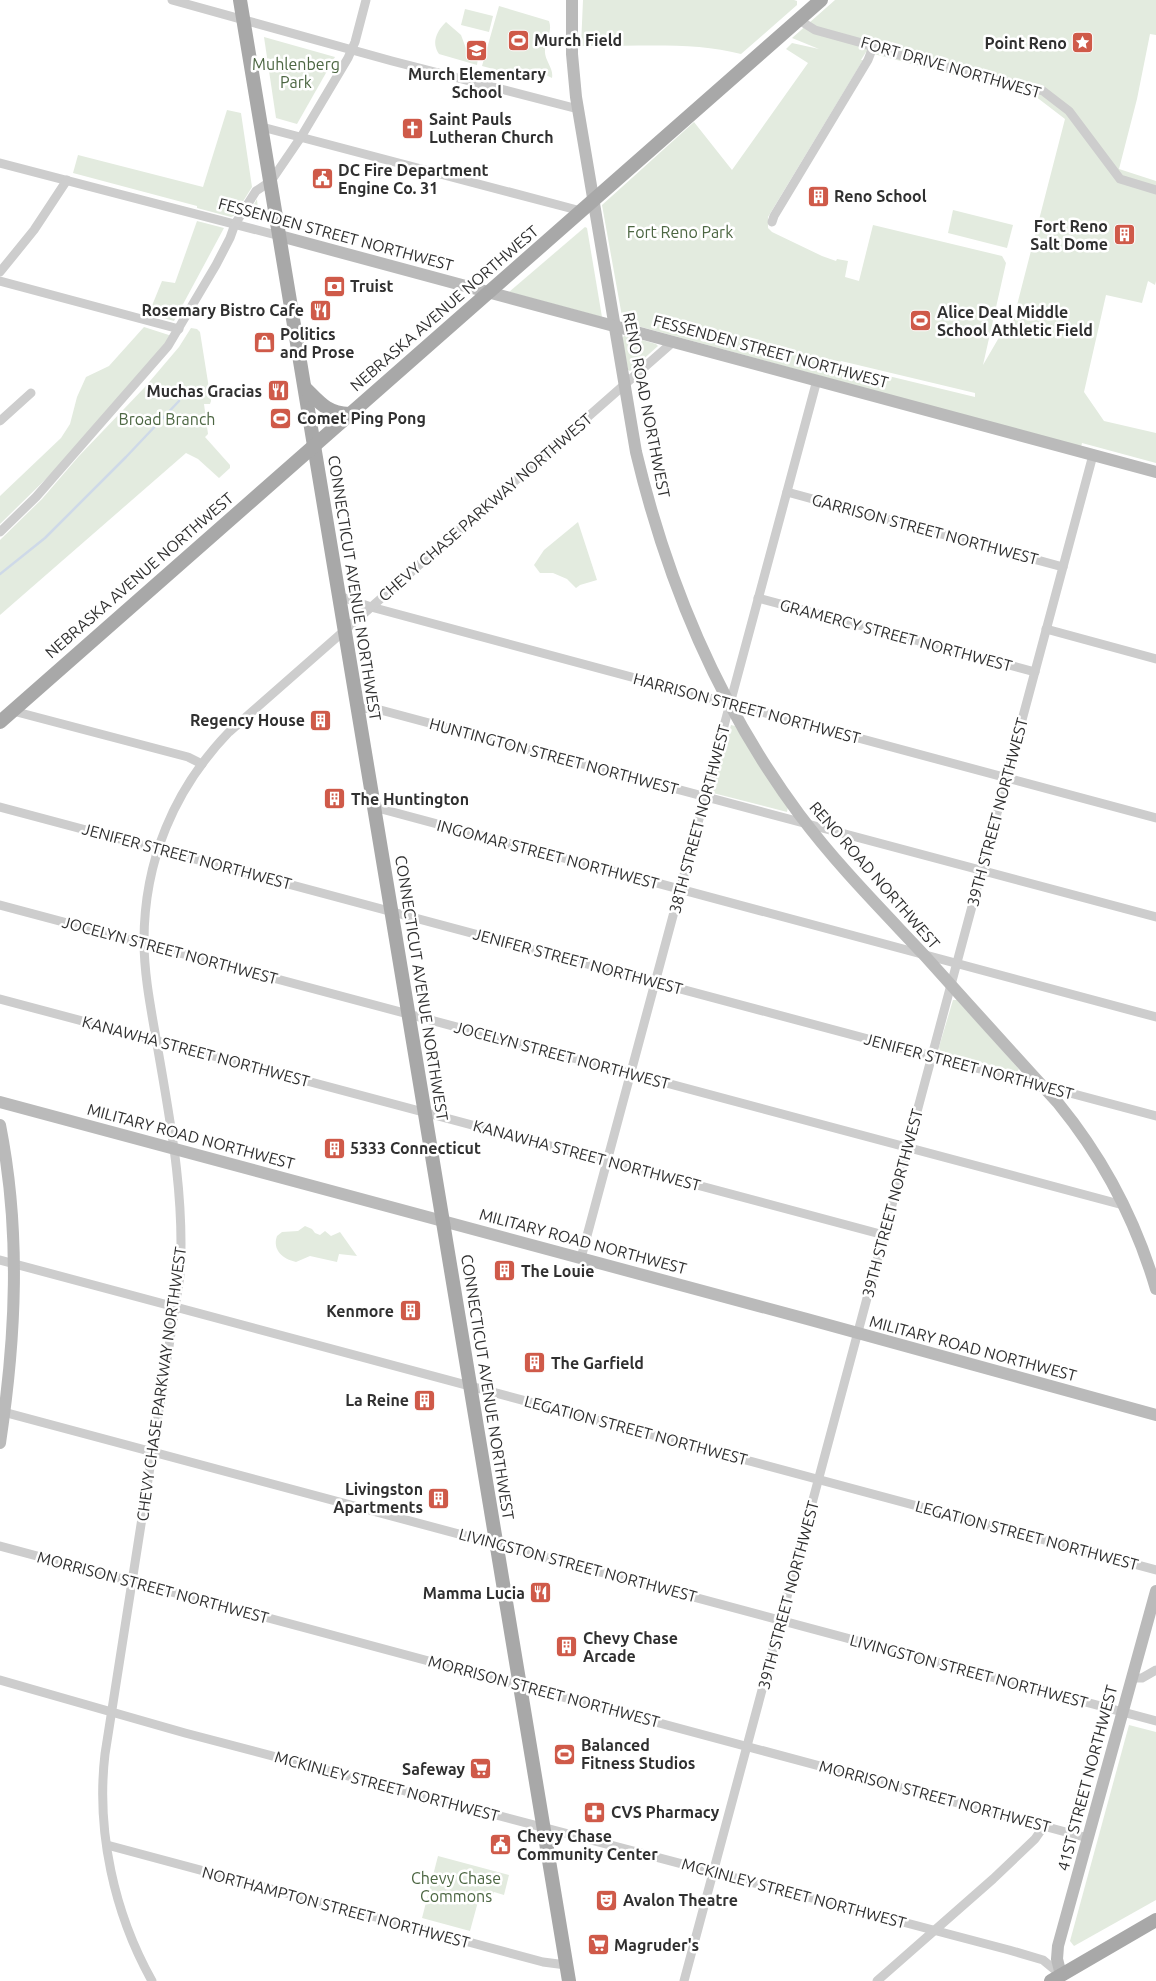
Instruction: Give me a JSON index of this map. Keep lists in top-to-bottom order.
{
  "streets": {
    "main road": [
      "FESSENDEN STREET NORTHWEST",
      "NEBRASKA AVENUE NORTHWEST",
      "RENO ROAD NORTHWEST",
      "CONNECTICUT AVENUE NORTHWEST",
      "MILITARY ROAD NORTHWEST",
      "41ST STREET NORTHWEST"
    ],
    "street": [
      "FORT DRIVE NORTHWEST",
      "CHEVY CHASE PARKWAY NORTHWEST",
      "GARRISON STREET NORTHWEST",
      "GRAMERCY STREET NORTHWEST",
      "HARRISON STREET NORTHWEST",
      "HUNTINGTON STREET NORTHWEST",
      "39TH STREET NORTHWEST",
      "38TH STREET NORTHWEST",
      "INGOMAR STREET NORTHWEST",
      "JENIFER STREET NORTHWEST",
      "JOCELYN STREET NORTHWEST",
      "KANAWHA STREET NORTHWEST",
      "LEGATION STREET NORTHWEST",
      "LIVINGSTON STREET NORTHWEST",
      "MORRISON STREET NORTHWEST",
      "MCKINLEY STREET NORTHWEST",
      "NORTHAMPTON STREET NORTHWEST"
    ]
  },
  "crossings": [
    ["FORT DRIVE NORTHWEST", "NEBRASKA AVENUE NORTHWEST"],
    ["FESSENDEN STREET NORTHWEST", "NEBRASKA AVENUE NORTHWEST"],
    ["FESSENDEN STREET NORTHWEST", "RENO ROAD NORTHWEST"],
    ["FESSENDEN STREET NORTHWEST", "CHEVY CHASE PARKWAY NORTHWEST"],
    ["FESSENDEN STREET NORTHWEST", "CONNECTICUT AVENUE NORTHWEST"],
    ["FESSENDEN STREET NORTHWEST", "39TH STREET NORTHWEST"],
    ["FESSENDEN STREET NORTHWEST", "38TH STREET NORTHWEST"],
    ["NEBRASKA AVENUE NORTHWEST", "RENO ROAD NORTHWEST"],
    ["NEBRASKA AVENUE NORTHWEST", "CONNECTICUT AVENUE NORTHWEST"],
    ["RENO ROAD NORTHWEST", "CHEVY CHASE PARKWAY NORTHWEST"],
    ["RENO ROAD NORTHWEST", "HARRISON STREET NORTHWEST"],
    ["RENO ROAD NORTHWEST", "HUNTINGTON STREET NORTHWEST"],
    ["RENO ROAD NORTHWEST", "39TH STREET NORTHWEST"],
    ["RENO ROAD NORTHWEST", "38TH STREET NORTHWEST"],
    ["RENO ROAD NORTHWEST", "INGOMAR STREET NORTHWEST"],
    ["RENO ROAD NORTHWEST", "JENIFER STREET NORTHWEST"],
    ["RENO ROAD NORTHWEST", "JOCELYN STREET NORTHWEST"],
    ["CHEVY CHASE PARKWAY NORTHWEST", "CONNECTICUT AVENUE NORTHWEST"],
    ["CHEVY CHASE PARKWAY NORTHWEST", "HARRISON STREET NORTHWEST"],
    ["CHEVY CHASE PARKWAY NORTHWEST", "JENIFER STREET NORTHWEST"],
    ["CHEVY CHASE PARKWAY NORTHWEST", "JOCELYN STREET NORTHWEST"],
    ["CHEVY CHASE PARKWAY NORTHWEST", "KANAWHA STREET NORTHWEST"],
    ["CHEVY CHASE PARKWAY NORTHWEST", "MILITARY ROAD NORTHWEST"],
    ["CHEVY CHASE PARKWAY NORTHWEST", "LEGATION STREET NORTHWEST"],
    ["CHEVY CHASE PARKWAY NORTHWEST", "LIVINGSTON STREET NORTHWEST"],
    ["CHEVY CHASE PARKWAY NORTHWEST", "MORRISON STREET NORTHWEST"],
    ["CHEVY CHASE PARKWAY NORTHWEST", "MCKINLEY STREET NORTHWEST"],
    ["CHEVY CHASE PARKWAY NORTHWEST", "NORTHAMPTON STREET NORTHWEST"],
    ["GARRISON STREET NORTHWEST", "39TH STREET NORTHWEST"],
    ["GARRISON STREET NORTHWEST", "38TH STREET NORTHWEST"],
    ["CONNECTICUT AVENUE NORTHWEST", "HARRISON STREET NORTHWEST"],
    ["CONNECTICUT AVENUE NORTHWEST", "HUNTINGTON STREET NORTHWEST"],
    ["CONNECTICUT AVENUE NORTHWEST", "INGOMAR STREET NORTHWEST"],
    ["CONNECTICUT AVENUE NORTHWEST", "JENIFER STREET NORTHWEST"],
    ["CONNECTICUT AVENUE NORTHWEST", "JOCELYN STREET NORTHWEST"],
    ["CONNECTICUT AVENUE NORTHWEST", "KANAWHA STREET NORTHWEST"],
    ["CONNECTICUT AVENUE NORTHWEST", "MILITARY ROAD NORTHWEST"],
    ["CONNECTICUT AVENUE NORTHWEST", "LEGATION STREET NORTHWEST"],
    ["CONNECTICUT AVENUE NORTHWEST", "LIVINGSTON STREET NORTHWEST"],
    ["CONNECTICUT AVENUE NORTHWEST", "MORRISON STREET NORTHWEST"],
    ["CONNECTICUT AVENUE NORTHWEST", "MCKINLEY STREET NORTHWEST"],
    ["CONNECTICUT AVENUE NORTHWEST", "NORTHAMPTON STREET NORTHWEST"],
    ["GRAMERCY STREET NORTHWEST", "39TH STREET NORTHWEST"],
    ["GRAMERCY STREET NORTHWEST", "38TH STREET NORTHWEST"],
    ["HARRISON STREET NORTHWEST", "39TH STREET NORTHWEST"],
    ["HARRISON STREET NORTHWEST", "38TH STREET NORTHWEST"],
    ["HUNTINGTON STREET NORTHWEST", "39TH STREET NORTHWEST"],
    ["HUNTINGTON STREET NORTHWEST", "38TH STREET NORTHWEST"],
    ["39TH STREET NORTHWEST", "INGOMAR STREET NORTHWEST"],
    ["39TH STREET NORTHWEST", "JENIFER STREET NORTHWEST"],
    ["39TH STREET NORTHWEST", "JOCELYN STREET NORTHWEST"],
    ["39TH STREET NORTHWEST", "KANAWHA STREET NORTHWEST"],
    ["39TH STREET NORTHWEST", "MILITARY ROAD NORTHWEST"],
    ["39TH STREET NORTHWEST", "LEGATION STREET NORTHWEST"],
    ["39TH STREET NORTHWEST", "LIVINGSTON STREET NORTHWEST"],
    ["39TH STREET NORTHWEST", "MORRISON STREET NORTHWEST"],
    ["39TH STREET NORTHWEST", "MCKINLEY STREET NORTHWEST"],
    ["38TH STREET NORTHWEST", "INGOMAR STREET NORTHWEST"],
    ["38TH STREET NORTHWEST", "JENIFER STREET NORTHWEST"],
    ["38TH STREET NORTHWEST", "JOCELYN STREET NORTHWEST"],
    ["38TH STREET NORTHWEST", "KANAWHA STREET NORTHWEST"],
    ["38TH STREET NORTHWEST", "MILITARY ROAD NORTHWEST"],
    ["LIVINGSTON STREET NORTHWEST", "41ST STREET NORTHWEST"],
    ["MORRISON STREET NORTHWEST", "41ST STREET NORTHWEST"],
    ["41ST STREET NORTHWEST", "MCKINLEY STREET NORTHWEST"]
  ],
  "parks": [
    "Muhlenberg Park",
    "Fort Reno Park",
    "Broad Branch",
    "Chevy Chase Commons"
  ],
  "places": {
    "sports": [
      "Murch Field",
      "Alice Deal Middle School Athletic Field",
      "Comet Ping Pong",
      "Balanced Fitness Studios"
    ],
    "place": ["Point Reno"],
    "school or university": ["Murch Elementary School"],
    "church": ["Saint Pauls Lutheran Church"],
    "public building": ["DC Fire Department Engine Co. 31", "Chevy Chase Community Center"],
    "building": [
      "Reno School",
      "Fort Reno Salt Dome",
      "Regency House",
      "The Huntington",
      "5333 Connecticut",
      "The Louie",
      "Kenmore",
      "The Garfield",
      "La Reine",
      "Livingston Apartments",
      "Chevy Chase Arcade"
    ],
    "bank": ["Truist"],
    "restaurant": ["Rosemary Bistro Cafe", "Muchas Gracias", "Mamma Lucia"],
    "shop": ["Politics and Prose"],
    "supermarket": ["Safeway", "Magruder's"],
    "pharmacy": ["CVS Pharmacy"],
    "theatre": ["Avalon Theatre"]
  }
}
